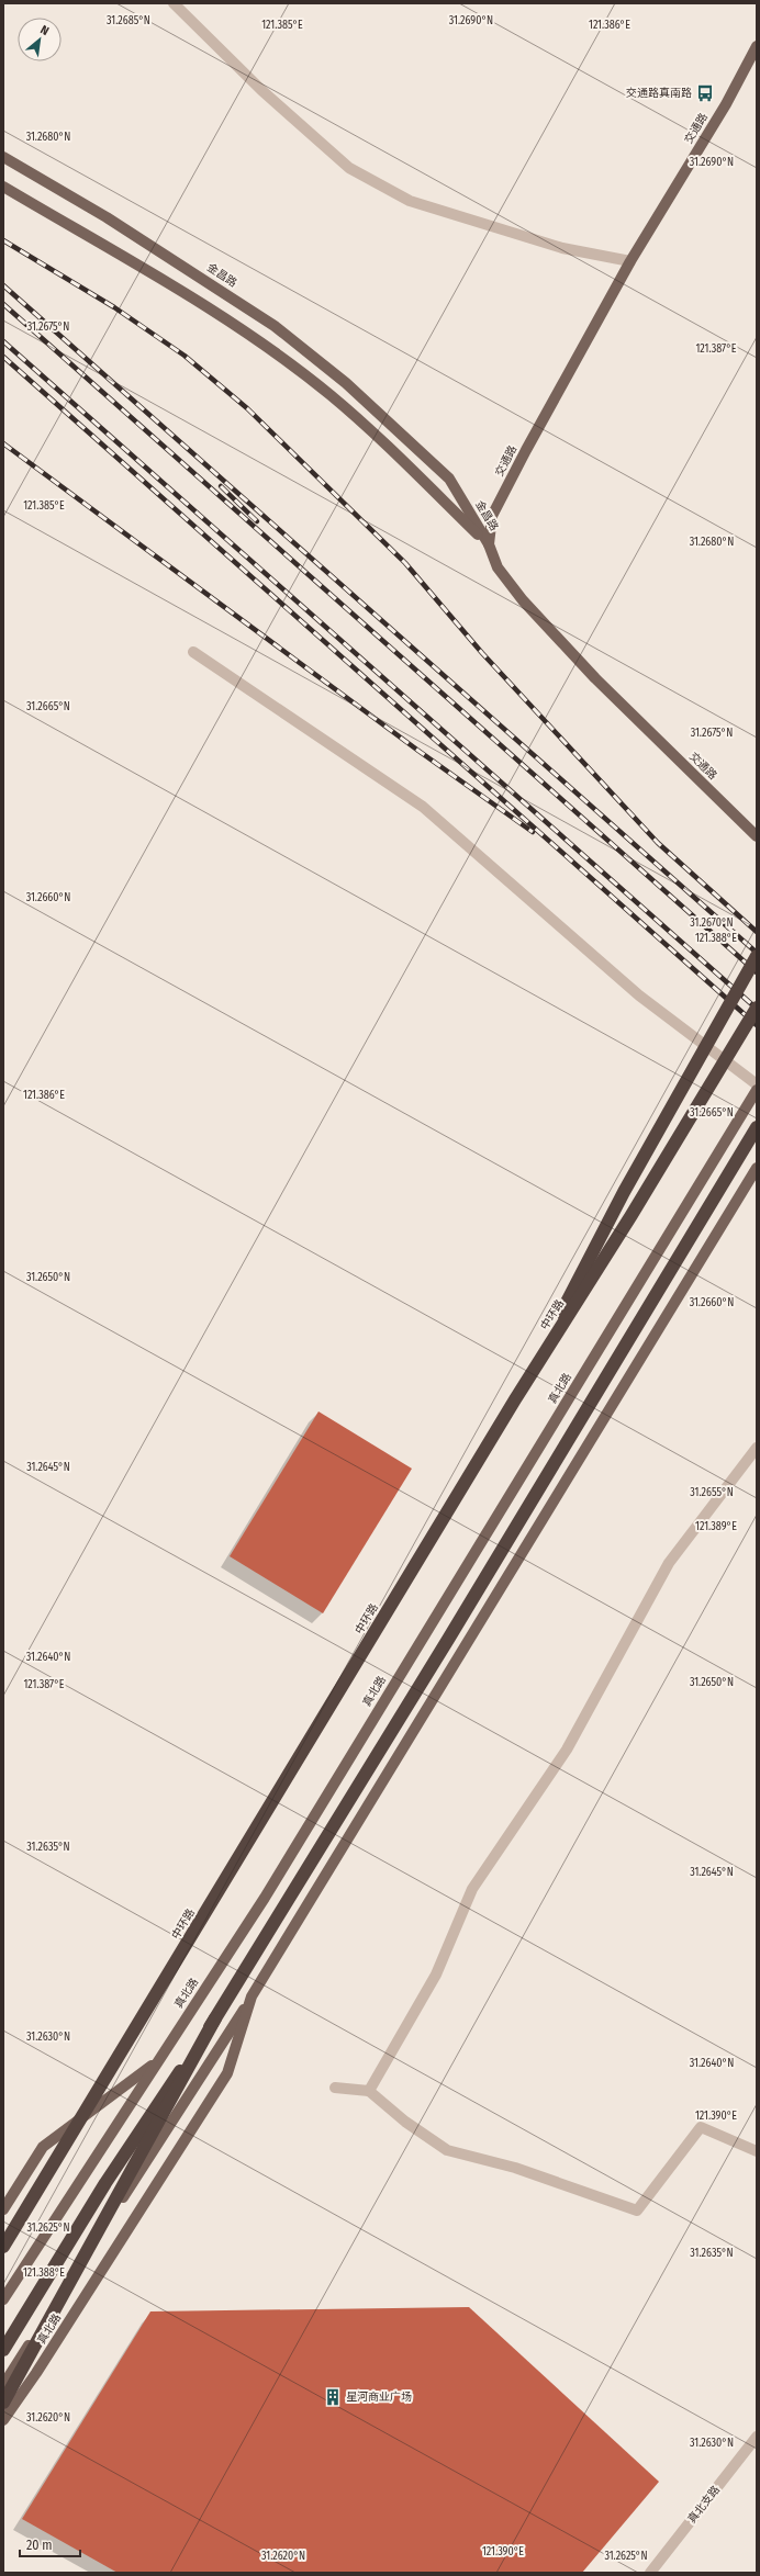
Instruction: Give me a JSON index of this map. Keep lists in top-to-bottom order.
{
  "streets": {
    "highway": ["中环路"],
    "main road": ["交通路", "金昌路", "真北路"],
    "street": ["真北支路"]
  },
  "crossings": [
    ["交通路", "金昌路"]
  ],
  "places": {
    "bus stop": ["交通路真南路"],
    "building": ["星河商业广场"]
  },
  "scale_bar": "20 m",
  "north": "top right",
  "coordinates": [
    "31.2685°N",
    "31.2690°N",
    "121.385°E",
    "121.386°E",
    "31.2680°N",
    "31.2675°N",
    "121.387°E",
    "31.2665°N",
    "31.2660°N",
    "31.2670°N",
    "121.388°E",
    "31.2650°N",
    "31.2645°N",
    "31.2655°N",
    "121.389°E",
    "31.2640°N",
    "31.2635°N",
    "31.2630°N",
    "121.390°E",
    "31.2625°N",
    "31.2620°N"
  ]
}
